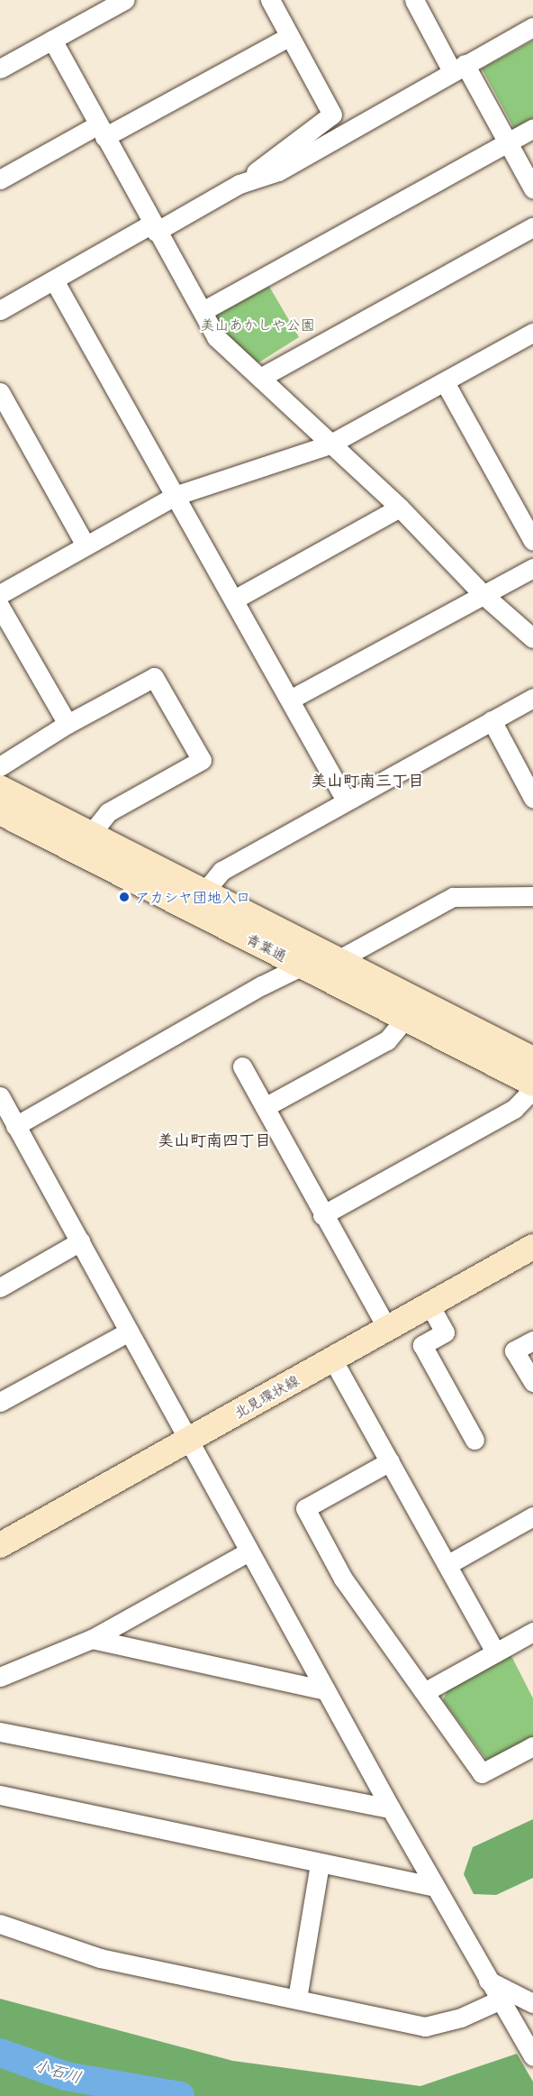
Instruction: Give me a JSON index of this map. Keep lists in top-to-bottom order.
{
  "streets": {
    "street": ["青葉通", "北見環状線"]
  },
  "districts": ["美山町南三丁目", "美山町南四丁目"],
  "water": ["小石川"],
  "parks": ["美山あかしや公園"],
  "places": ["アカシヤ団地入口"]
}
